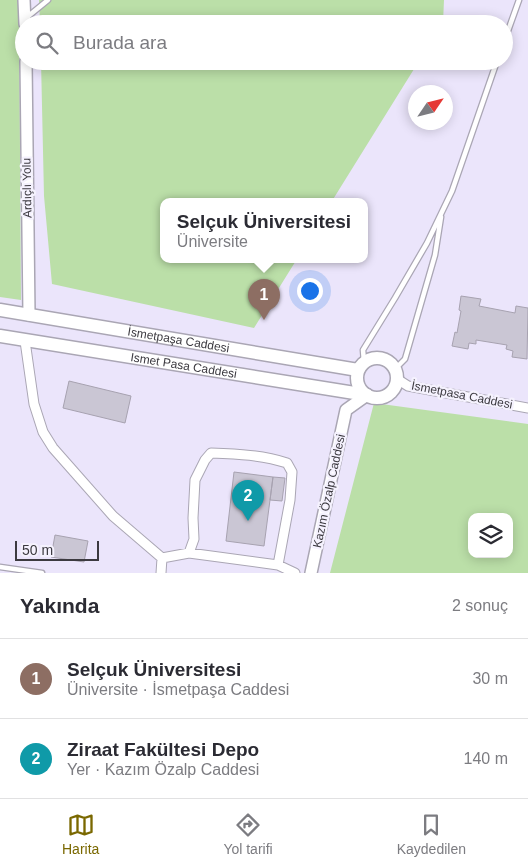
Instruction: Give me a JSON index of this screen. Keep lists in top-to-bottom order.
{
  "streets": {
    "main road": ["İsmetpaşa Caddesi", "Ismet Pasa Caddesi"],
    "street": ["Ardıçlı Yolu", "İsmetpasa Caddesi", "Kazım Özalp Caddesi"]
  },
  "crossings": [
    ["Ardıçlı Yolu", "İsmetpaşa Caddesi"],
    ["İsmetpaşa Caddesi", "Ismet Pasa Caddesi"],
    ["İsmetpaşa Caddesi", "İsmetpasa Caddesi"],
    ["İsmetpaşa Caddesi", "Kazım Özalp Caddesi"],
    ["Ismet Pasa Caddesi", "İsmetpasa Caddesi"],
    ["Ismet Pasa Caddesi", "Kazım Özalp Caddesi"],
    ["İsmetpasa Caddesi", "Kazım Özalp Caddesi"]
  ],
  "scale_bar": "50 m",
  "north": "top right",
  "page": {
    "search": "Burada ara",
    "popup": ["Selçuk Üniversitesi", "Üniversite"],
    "pins": ["1", "2"],
    "scale": "50 m",
    "heading": ["Yakında", "2 sonuç"],
    "list": [
      {
        "mark": "1",
        "name": "Selçuk Üniversitesi",
        "note": "Üniversite · İsmetpaşa Caddesi",
        "value": "30 m"
      },
      {
        "mark": "2",
        "name": "Ziraat Fakültesi Depo",
        "note": "Yer · Kazım Özalp Caddesi",
        "value": "140 m"
      }
    ],
    "nav": ["Harita", "Yol tarifi", "Kaydedilen"]
  }
}
